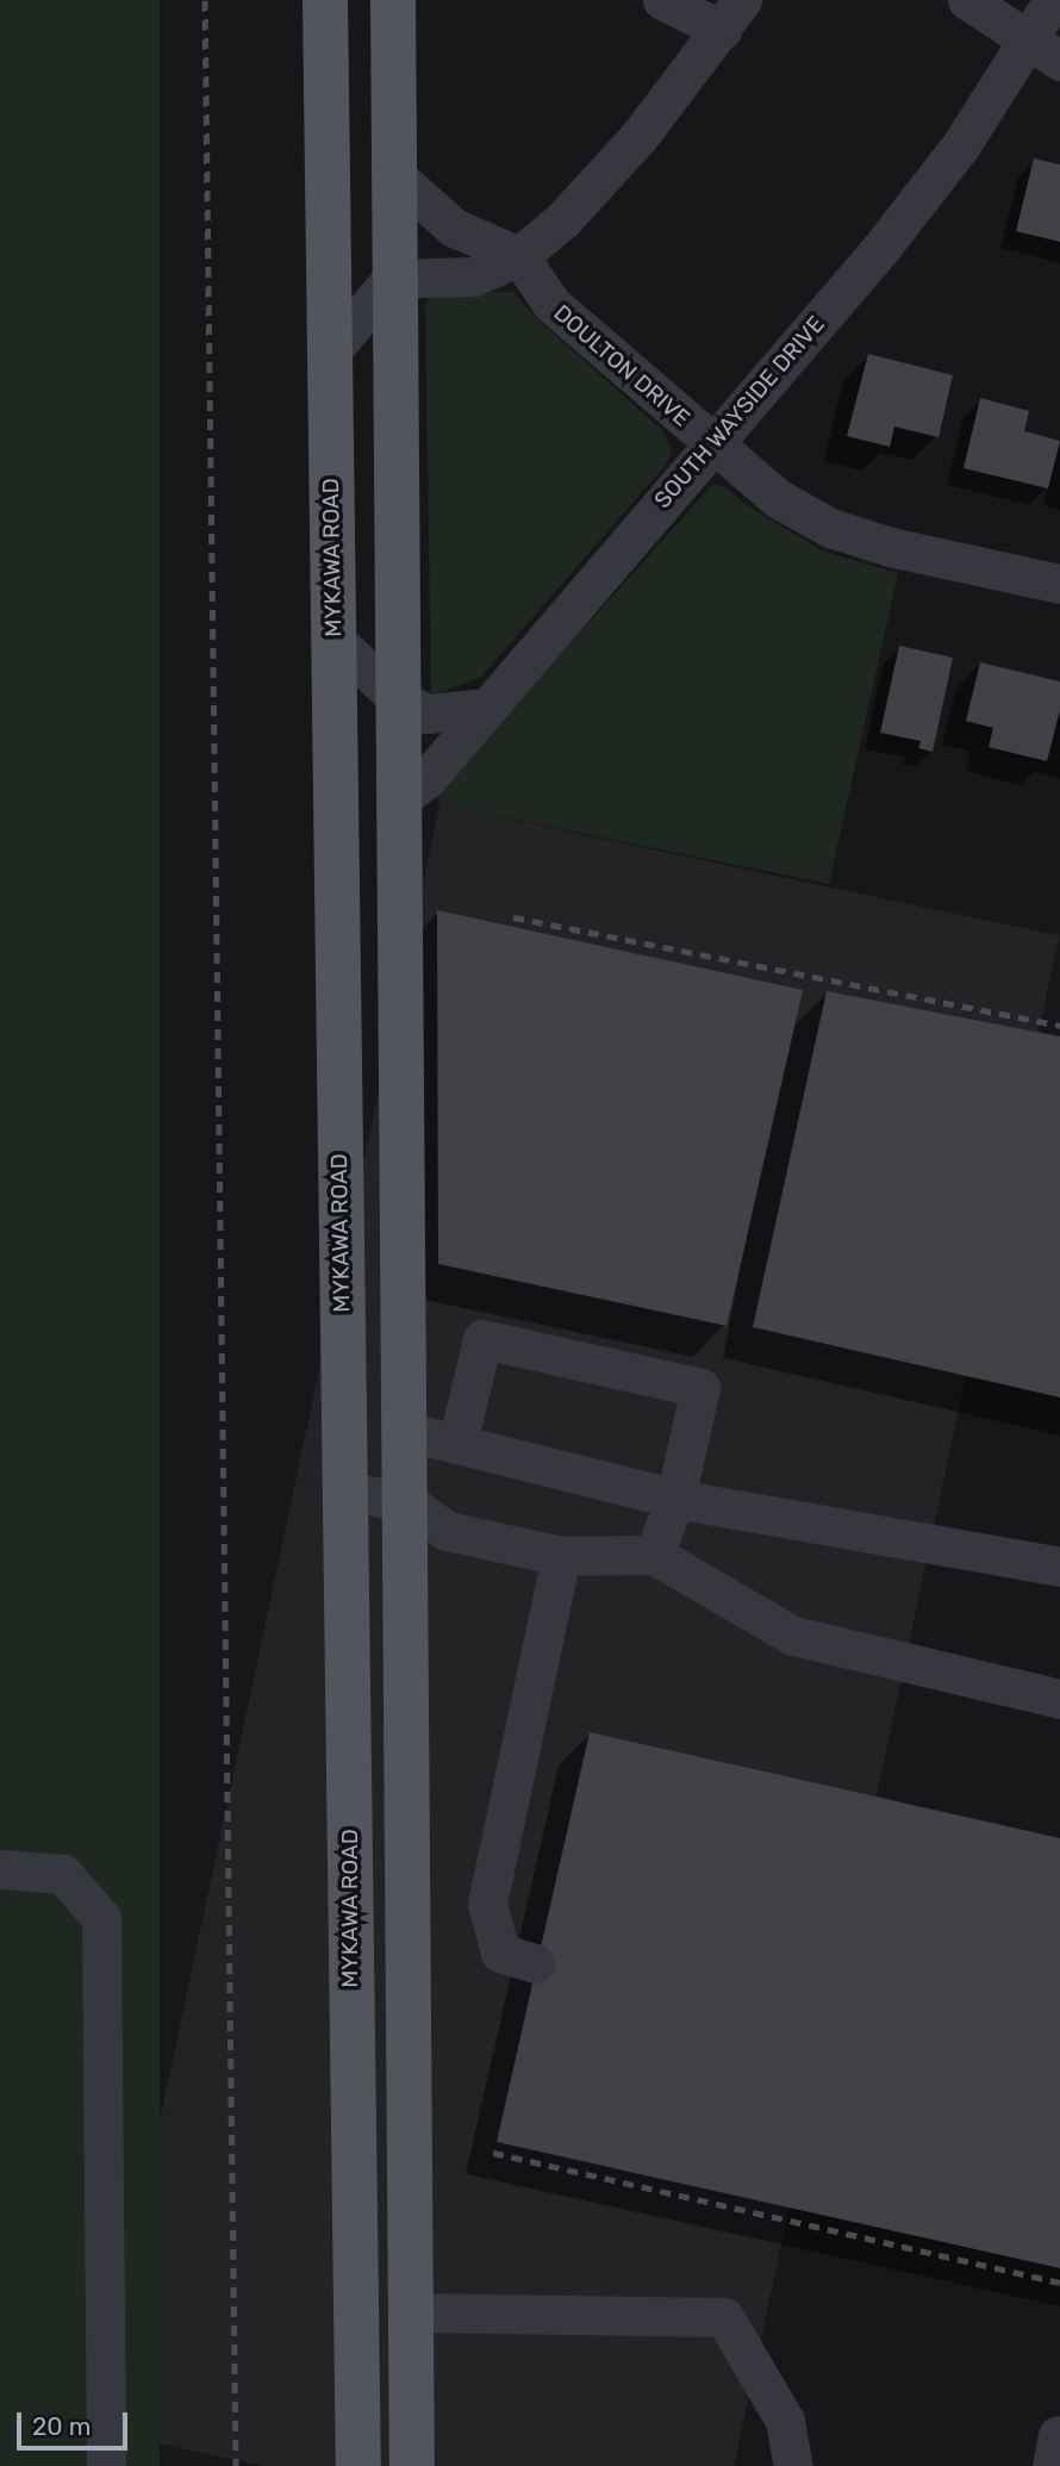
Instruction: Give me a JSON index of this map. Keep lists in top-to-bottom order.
{
  "streets": {
    "main road": ["MYKAWA ROAD"],
    "street": ["DOULTON DRIVE", "SOUTH WAYSIDE DRIVE"]
  },
  "crossings": [
    ["DOULTON DRIVE", "SOUTH WAYSIDE DRIVE"]
  ],
  "scale_bar": "20 m"
}
